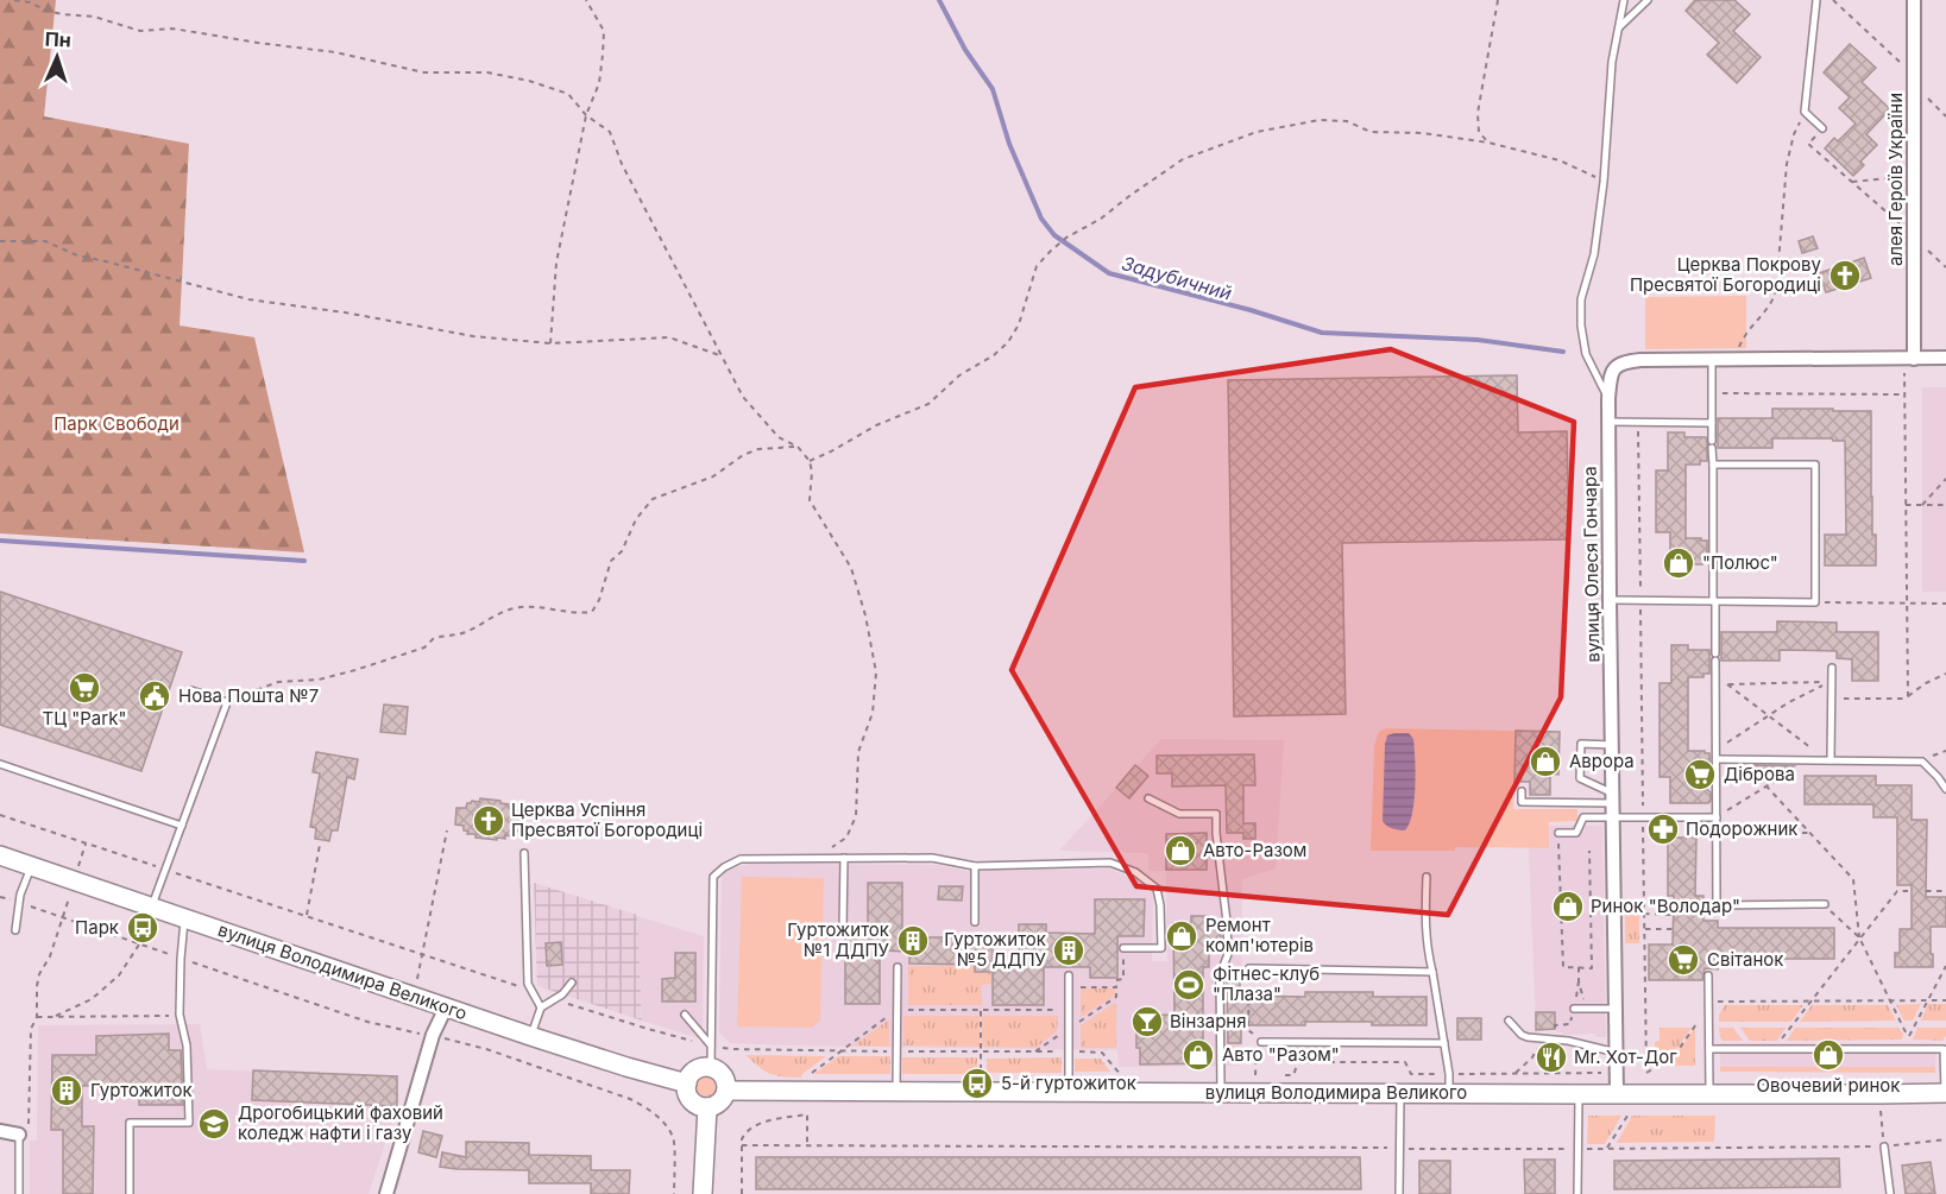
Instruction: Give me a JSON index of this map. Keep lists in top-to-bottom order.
{
  "streets": {
    "street": ["алея Героїв України", "вулиця Олеся Гончара", "вулиця Володимира Великого"]
  },
  "crossings": [
    ["алея Героїв України", "вулиця Олеся Гончара"],
    ["вулиця Олеся Гончара", "вулиця Володимира Великого"]
  ],
  "water": ["Задубичний"],
  "parks": ["Парк Свободи"],
  "places": {
    "church": ["Церква Покрову Пресвятої Богородиці", "Церква Успіння Пресвятої Богородиці"],
    "shop": [
      "\"Полюс\"",
      "Аврора",
      "Авто-Разом",
      "Ринок \"Володар\"",
      "Ремонт комп'ютерів",
      "Авто \"Разом\"",
      "Овочевий ринок"
    ],
    "supermarket": ["ТЦ \"Park\"", "Діброва", "Світанок"],
    "public building": ["Нова Пошта №7"],
    "pharmacy": ["Подорожник"],
    "bus stop": ["Парк", "5-й гуртожиток"],
    "building": ["Гуртожиток №1 ДДПУ", "Гуртожиток №5 ДДПУ", "Гуртожиток"],
    "sports": ["Фітнес-клуб \"Плаза\""],
    "bar": ["Вінзарня"],
    "restaurant": ["Mr. Хот-Дог"],
    "school or university": ["Дрогобицький фаховий коледж нафти і газу"]
  },
  "north": "top"
}
